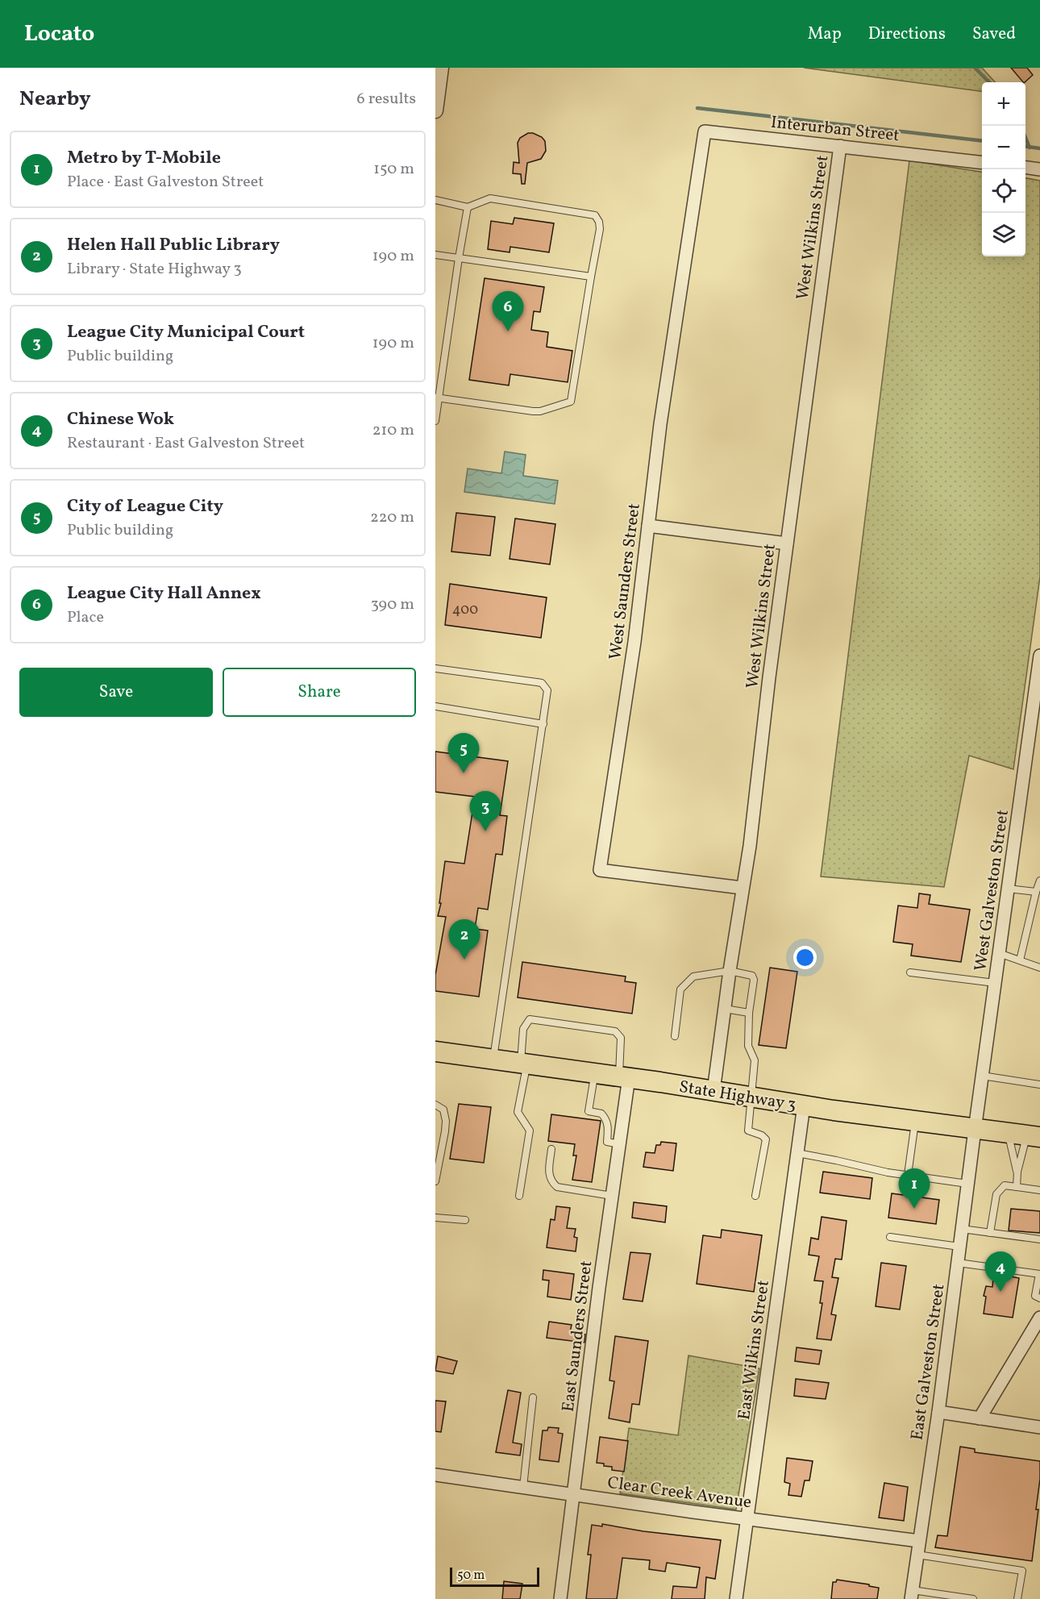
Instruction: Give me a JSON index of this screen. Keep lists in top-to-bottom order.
{
  "streets": {
    "main road": ["State Highway 3"],
    "street": [
      "Interurban Street",
      "West Wilkins Street",
      "West Saunders Street",
      "West Galveston Street",
      "East Saunders Street",
      "East Wilkins Street",
      "East Galveston Street",
      "Clear Creek Avenue"
    ]
  },
  "crossings": [
    ["Interurban Street", "West Wilkins Street"],
    ["Interurban Street", "West Saunders Street"],
    ["West Wilkins Street", "West Saunders Street"],
    ["West Wilkins Street", "State Highway 3"],
    ["West Galveston Street", "State Highway 3"],
    ["West Galveston Street", "East Galveston Street"],
    ["State Highway 3", "East Saunders Street"],
    ["State Highway 3", "East Wilkins Street"],
    ["State Highway 3", "East Galveston Street"],
    ["East Saunders Street", "Clear Creek Avenue"],
    ["East Wilkins Street", "Clear Creek Avenue"],
    ["East Galveston Street", "Clear Creek Avenue"]
  ],
  "house_numbers": ["400"],
  "scale_bar": "50 m",
  "page": {
    "header": "Locato",
    "nav": ["Map", "Directions", "Saved"],
    "heading": ["Nearby", "6 results"],
    "map_buttons": ["+", "−"],
    "list": [
      {
        "mark": "1",
        "name": "Metro by T-Mobile",
        "note": "Place · East Galveston Street",
        "value": "150 m"
      },
      {
        "mark": "2",
        "name": "Helen Hall Public Library",
        "note": "Library · State Highway 3",
        "value": "190 m"
      },
      {
        "mark": "3",
        "name": "League City Municipal Court",
        "note": "Public building",
        "value": "190 m"
      },
      {
        "mark": "4",
        "name": "Chinese Wok",
        "note": "Restaurant · East Galveston Street",
        "value": "210 m"
      },
      {
        "mark": "5",
        "name": "City of League City",
        "note": "Public building",
        "value": "220 m"
      },
      {
        "mark": "6",
        "name": "League City Hall Annex",
        "note": "Place",
        "value": "390 m"
      }
    ],
    "pins": [
      "6",
      "5",
      "3",
      "2",
      "1",
      "4"
    ],
    "buttons": ["Save", "Share"],
    "scale": "50 m"
  }
}
